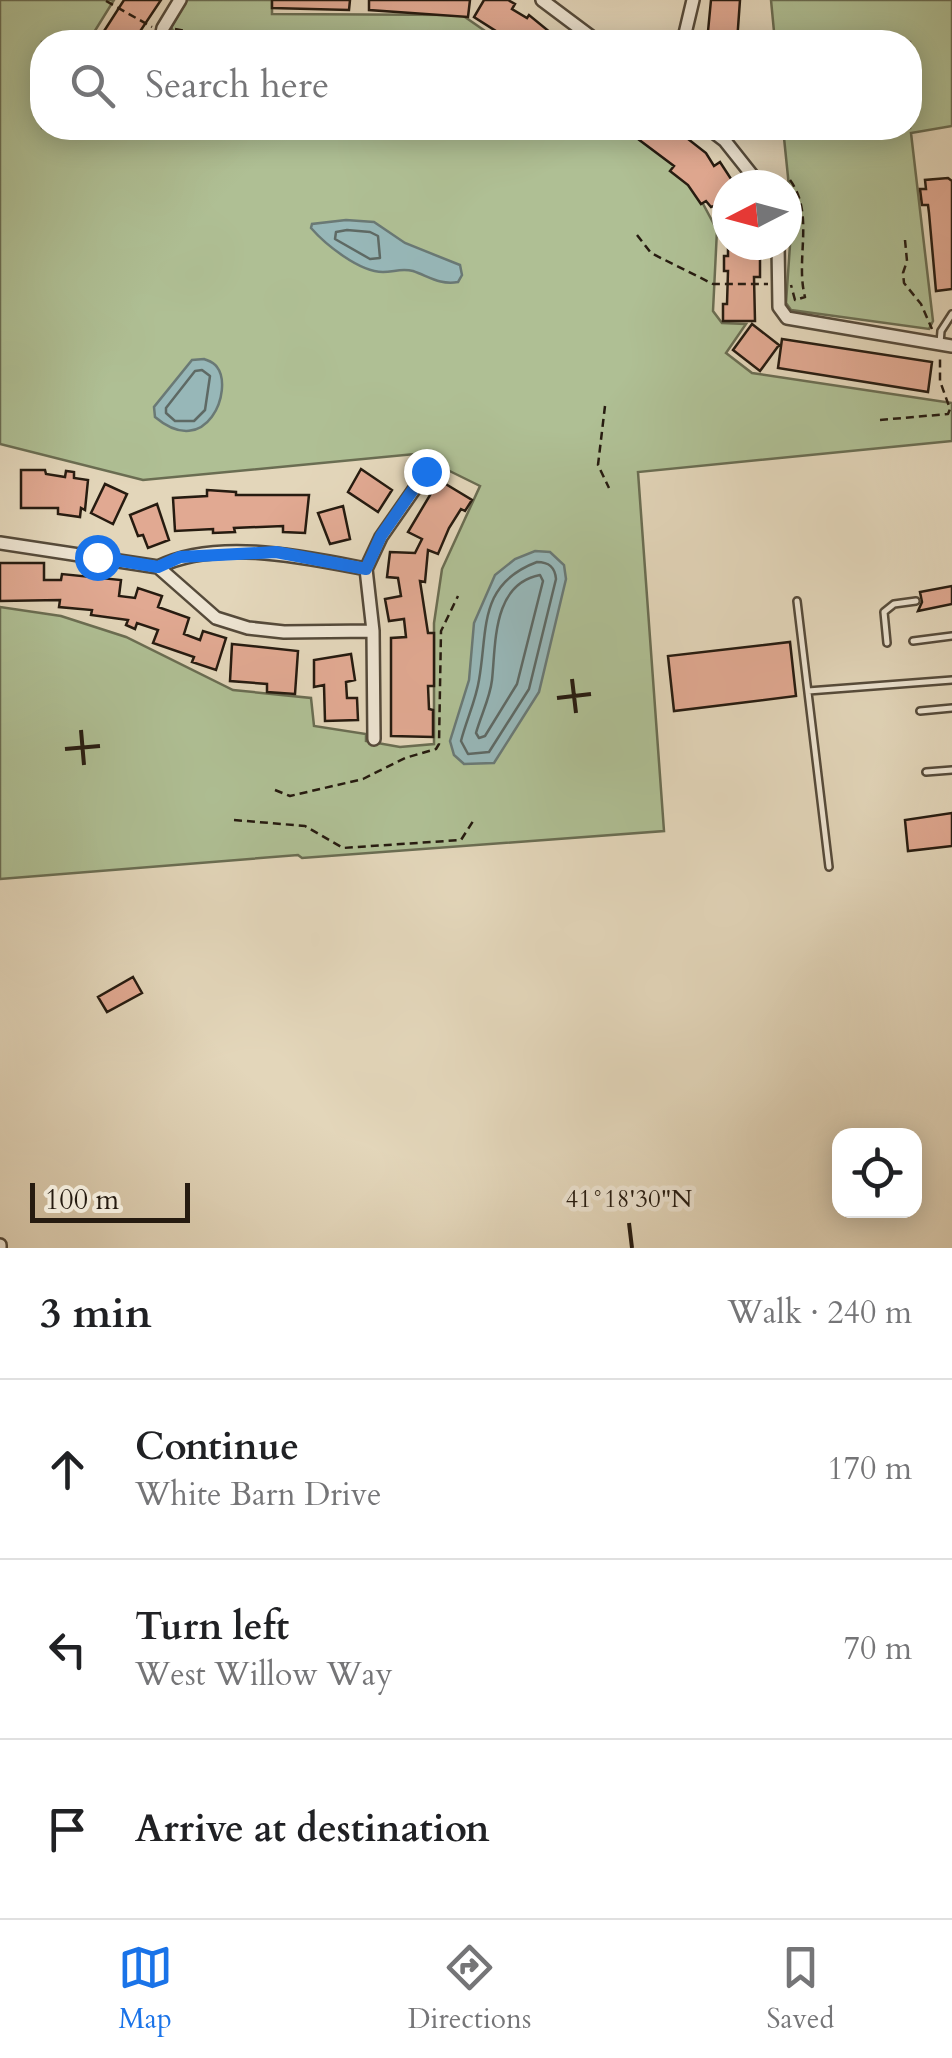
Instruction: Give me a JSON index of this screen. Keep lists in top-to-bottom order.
{
  "scale_bar": "100 m",
  "north": "left",
  "page": {
    "search": "Search here",
    "scale": "100 m",
    "heading": ["3 min", "Walk · 240 m"],
    "list": [
      ["Continue", "White Barn Drive", "170 m"],
      ["Turn left", "West Willow Way", "70 m"],
      "Arrive at destination"
    ],
    "nav": ["Map", "Directions", "Saved"]
  },
  "coordinates": ["41°18'30\"N"]
}
